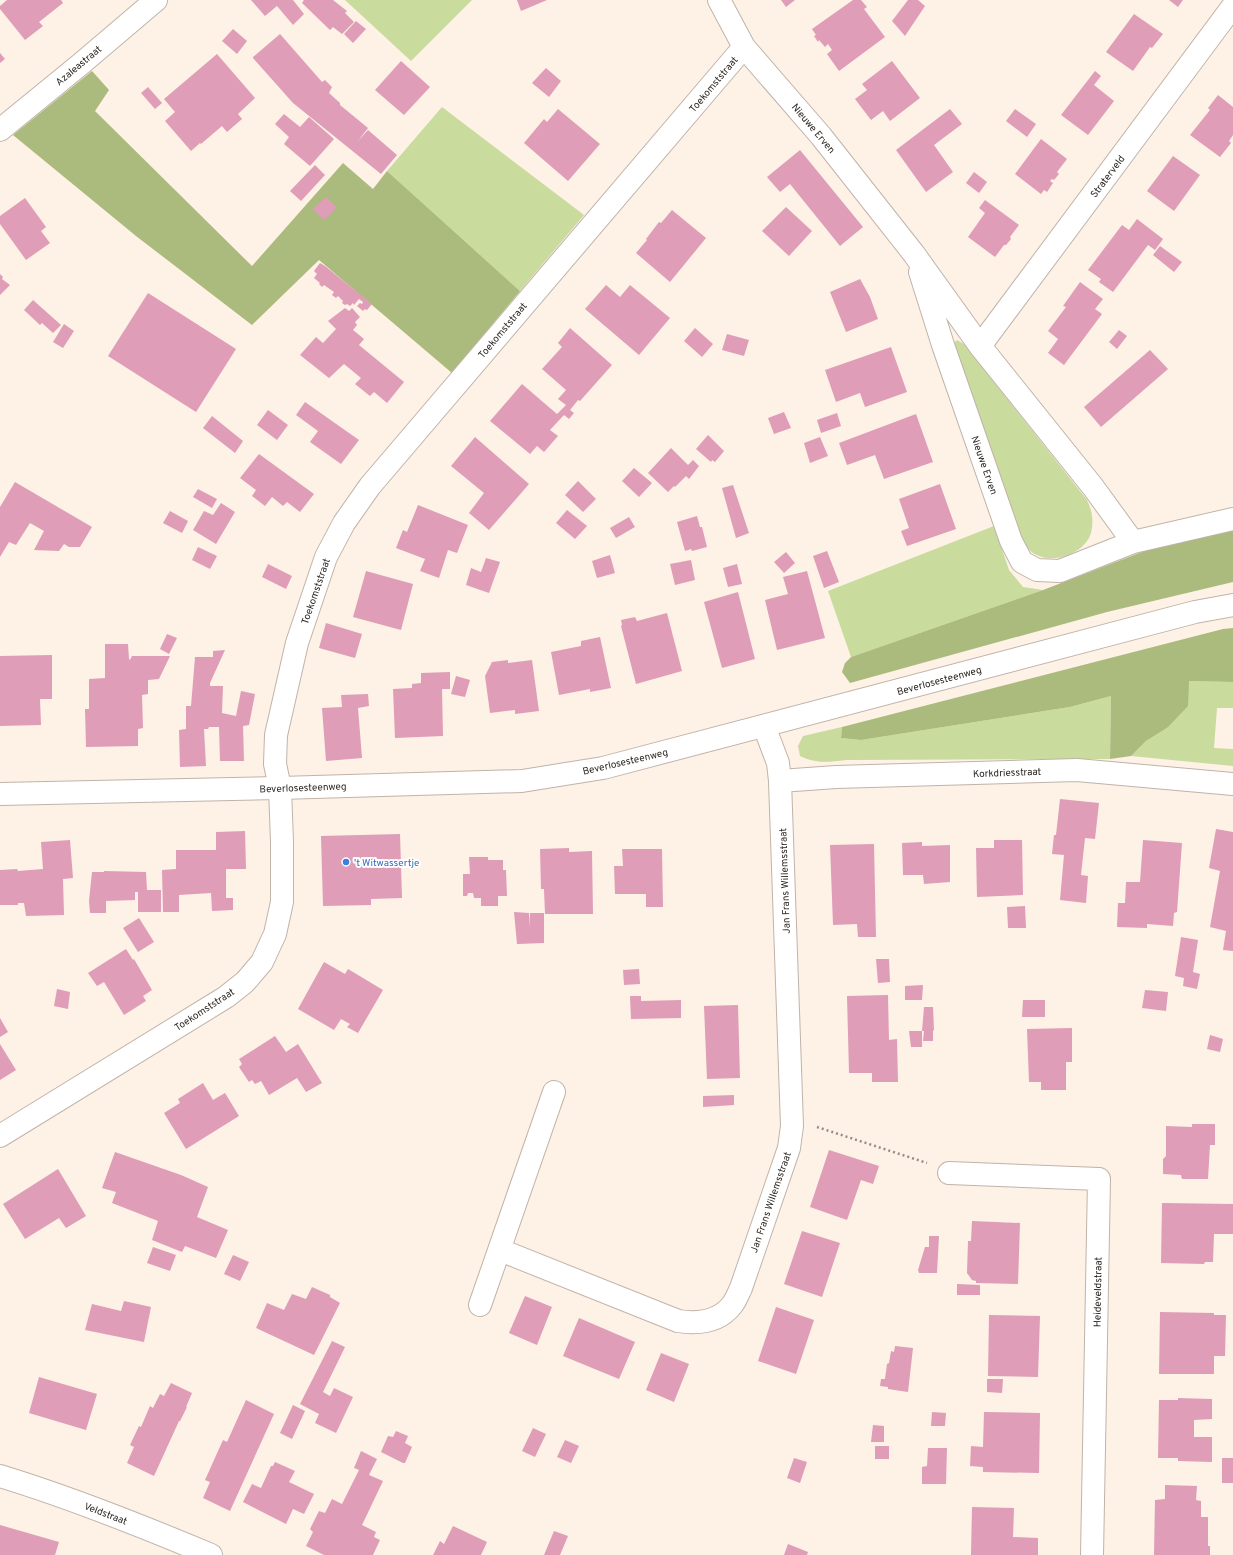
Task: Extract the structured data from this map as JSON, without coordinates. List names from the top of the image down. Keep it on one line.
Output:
{"streets":{"street":["Azaleastraat","Toekomststraat","Nieuwe Erven","Straterveld","Beverlosesteenweg","Korkdriesstraat","Jan Frans Willemsstraat","Heideveldstraat","Veldstraat"]},"crossings":[["Toekomststraat","Nieuwe Erven"],["Toekomststraat","Beverlosesteenweg"],["Nieuwe Erven","Straterveld"],["Beverlosesteenweg","Jan Frans Willemsstraat"],["Korkdriesstraat","Jan Frans Willemsstraat"]],"places":["'t Witwassertje"]}
